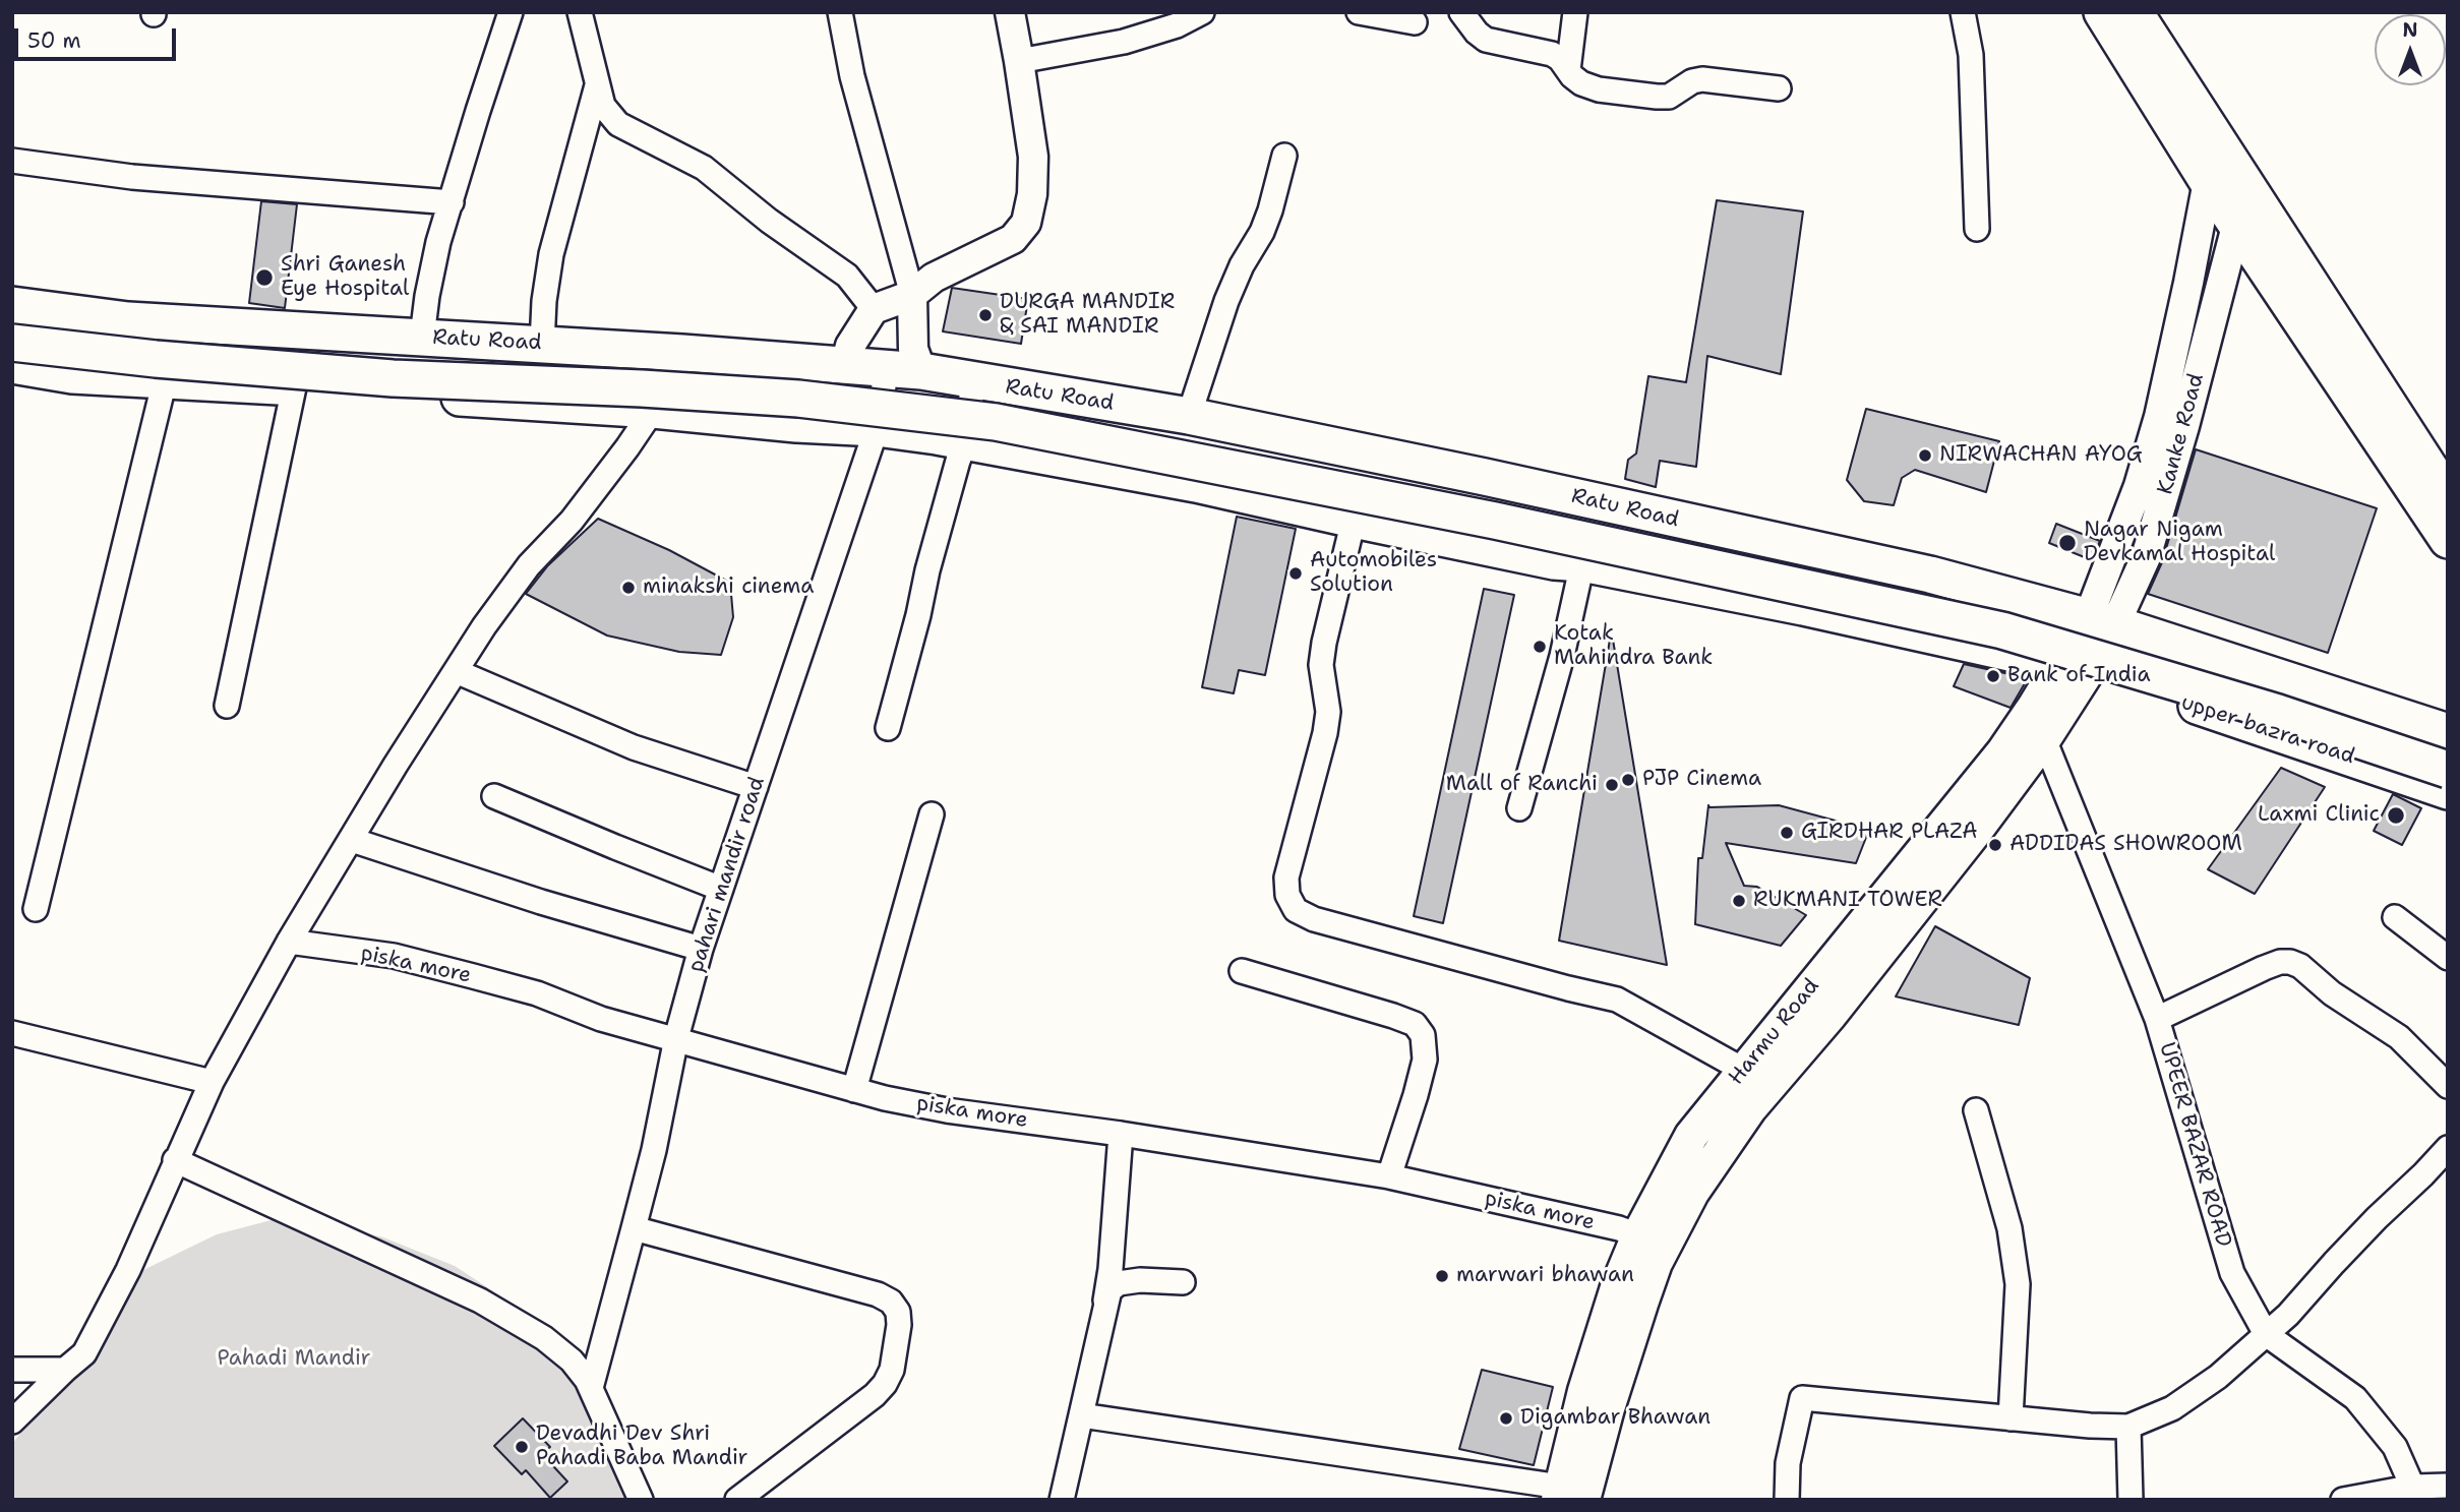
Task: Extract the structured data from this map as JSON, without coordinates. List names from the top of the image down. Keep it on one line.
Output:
{"streets":{"main road":["Ratu Road","upper bazra road","Harmu Road"],"street":["Kanke Road","pahari mandir road","piska more","UPEER BAZAR ROAD"]},"crossings":[["Ratu Road","Kanke Road"],["Ratu Road","pahari mandir road"],["Ratu Road","Harmu Road"],["Kanke Road","Harmu Road"],["upper bazra road","Harmu Road"],["pahari mandir road","piska more"],["piska more","Harmu Road"],["Harmu Road","UPEER BAZAR ROAD"]],"parks":["Pahadi Mandir"],"places":["Shri Ganesh Eye Hospital","DURGA MANDIR & SAI MANDIR","NIRWACHAN AYOG","Nagar Nigam Devkamal Hospital","Automobiles Solution","minakshi cinema","Kotak Mahindra Bank","Bank of India","PJP Cinema","Mall of Ranchi","Laxmi Clinic","GIRDHAR PLAZA","ADDIDAS SHOWROOM","RUKMANI TOWER","marwari bhawan","Digambar Bhawan","Devadhi Dev Shri Pahadi Baba Mandir"],"scale_bar":"50 m","north":"top"}
